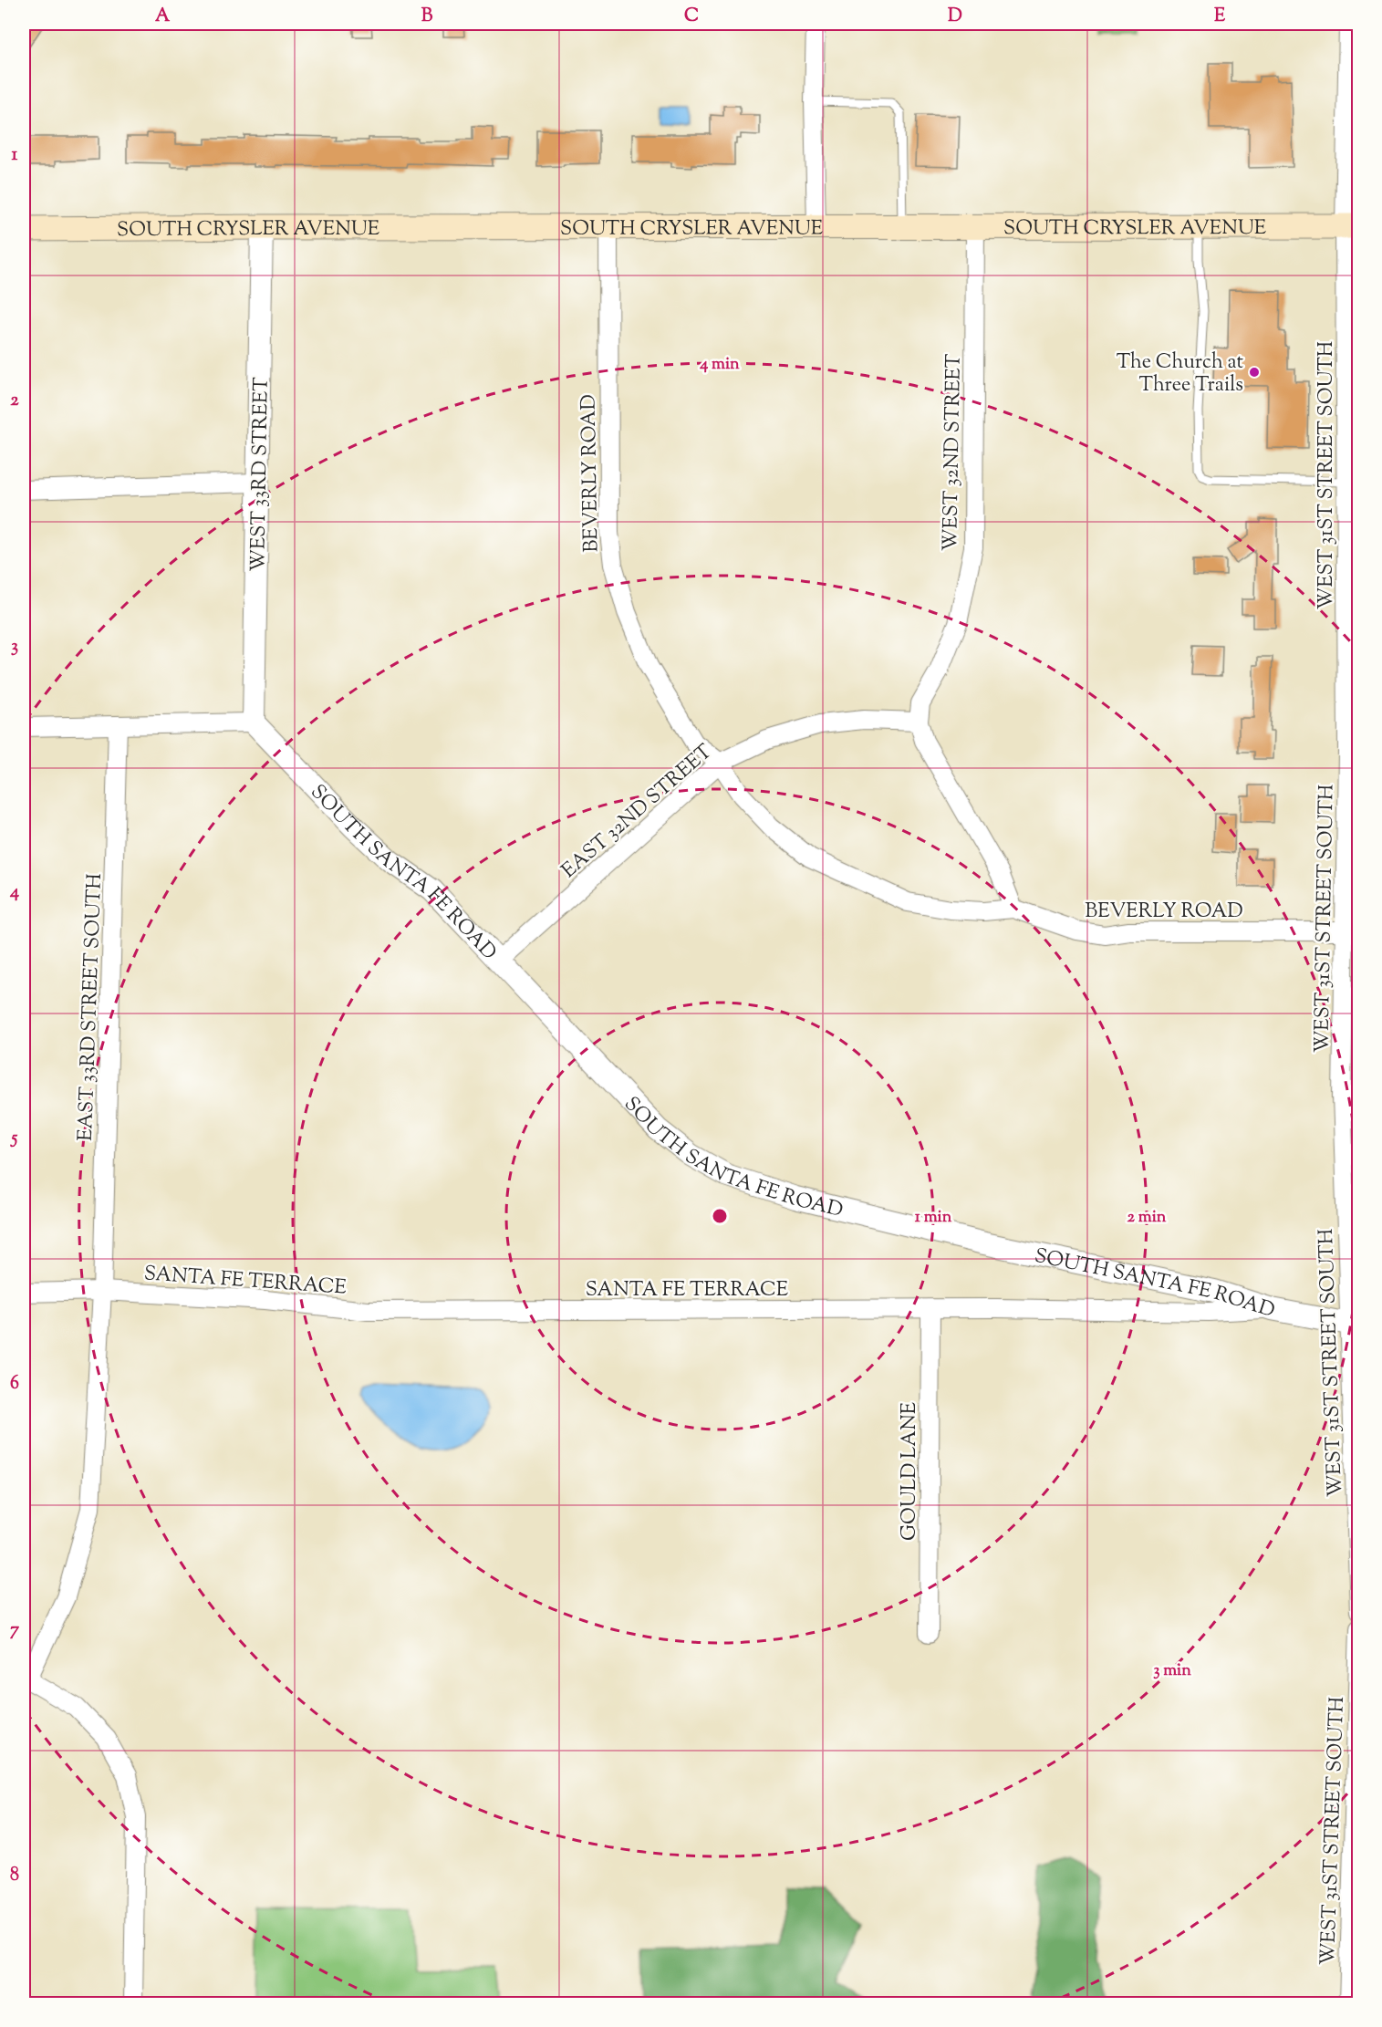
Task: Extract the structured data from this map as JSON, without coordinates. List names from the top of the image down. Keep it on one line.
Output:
{"streets":{"main road":["SOUTH CRYSLER AVENUE"],"street":["WEST 32ND STREET","BEVERLY ROAD","WEST 33RD STREET","WEST 31ST STREET SOUTH","EAST 32ND STREET","SOUTH SANTA FE ROAD","EAST 33RD STREET SOUTH","SANTA FE TERRACE","GOULD LANE"]},"crossings":[["SOUTH CRYSLER AVENUE","WEST 32ND STREET"],["SOUTH CRYSLER AVENUE","BEVERLY ROAD"],["SOUTH CRYSLER AVENUE","WEST 33RD STREET"],["SOUTH CRYSLER AVENUE","WEST 31ST STREET SOUTH"],["WEST 32ND STREET","EAST 32ND STREET"],["BEVERLY ROAD","WEST 31ST STREET SOUTH"],["BEVERLY ROAD","EAST 32ND STREET"],["WEST 33RD STREET","SOUTH SANTA FE ROAD"],["WEST 31ST STREET SOUTH","SOUTH SANTA FE ROAD"],["EAST 32ND STREET","SOUTH SANTA FE ROAD"],["SOUTH SANTA FE ROAD","SANTA FE TERRACE"],["EAST 33RD STREET SOUTH","SANTA FE TERRACE"],["SANTA FE TERRACE","GOULD LANE"]],"places":["The Church at Three Trails"],"grid":{"columns":["A","B","C","D","E"],"rows":["1","2","3","4","5","6","7","8"]},"rings":["4 min","1 min","2 min","3 min"]}
